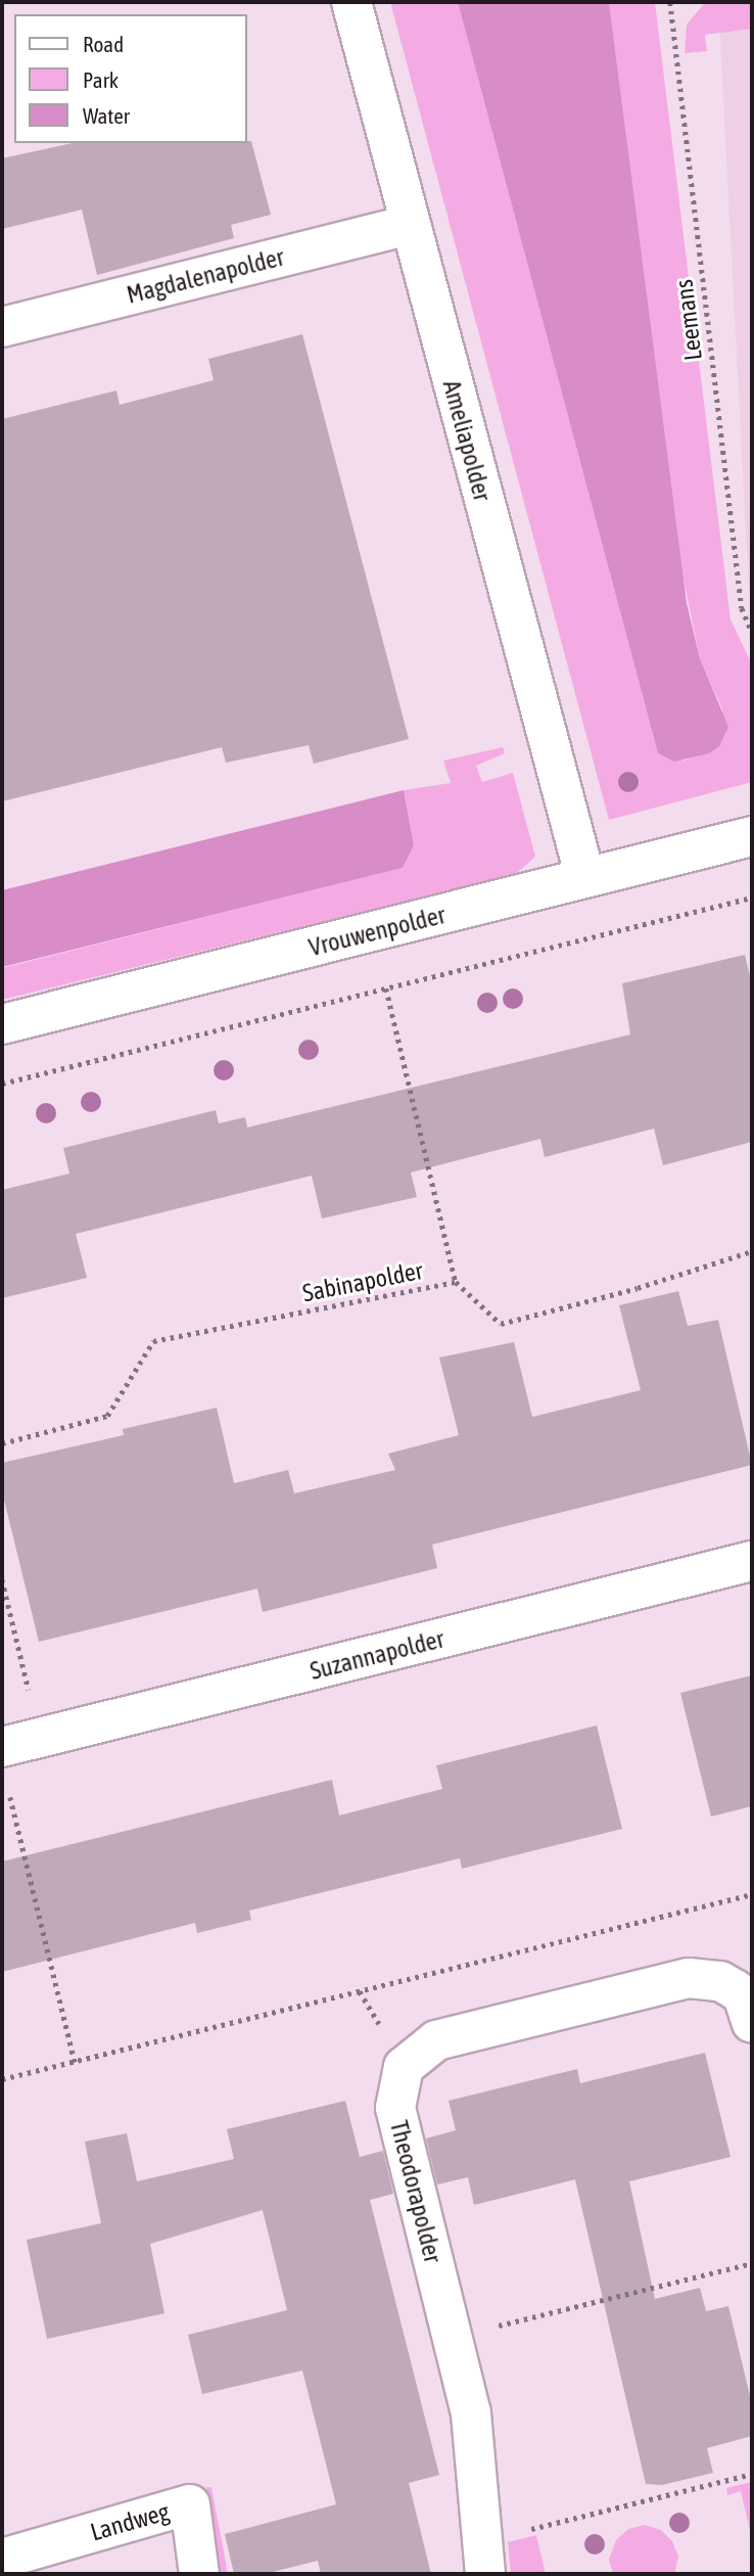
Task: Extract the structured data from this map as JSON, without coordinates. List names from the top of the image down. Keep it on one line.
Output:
{"streets":{"street":["Magdalenapolder","Ameliapolder","Vrouwenpolder","Suzannapolder","Theodorapolder","Landweg"],"path":["Leemans","Sabinapolder"]},"crossings":[["Magdalenapolder","Ameliapolder"],["Ameliapolder","Vrouwenpolder"]],"legend":["Road","Park","Water"]}
